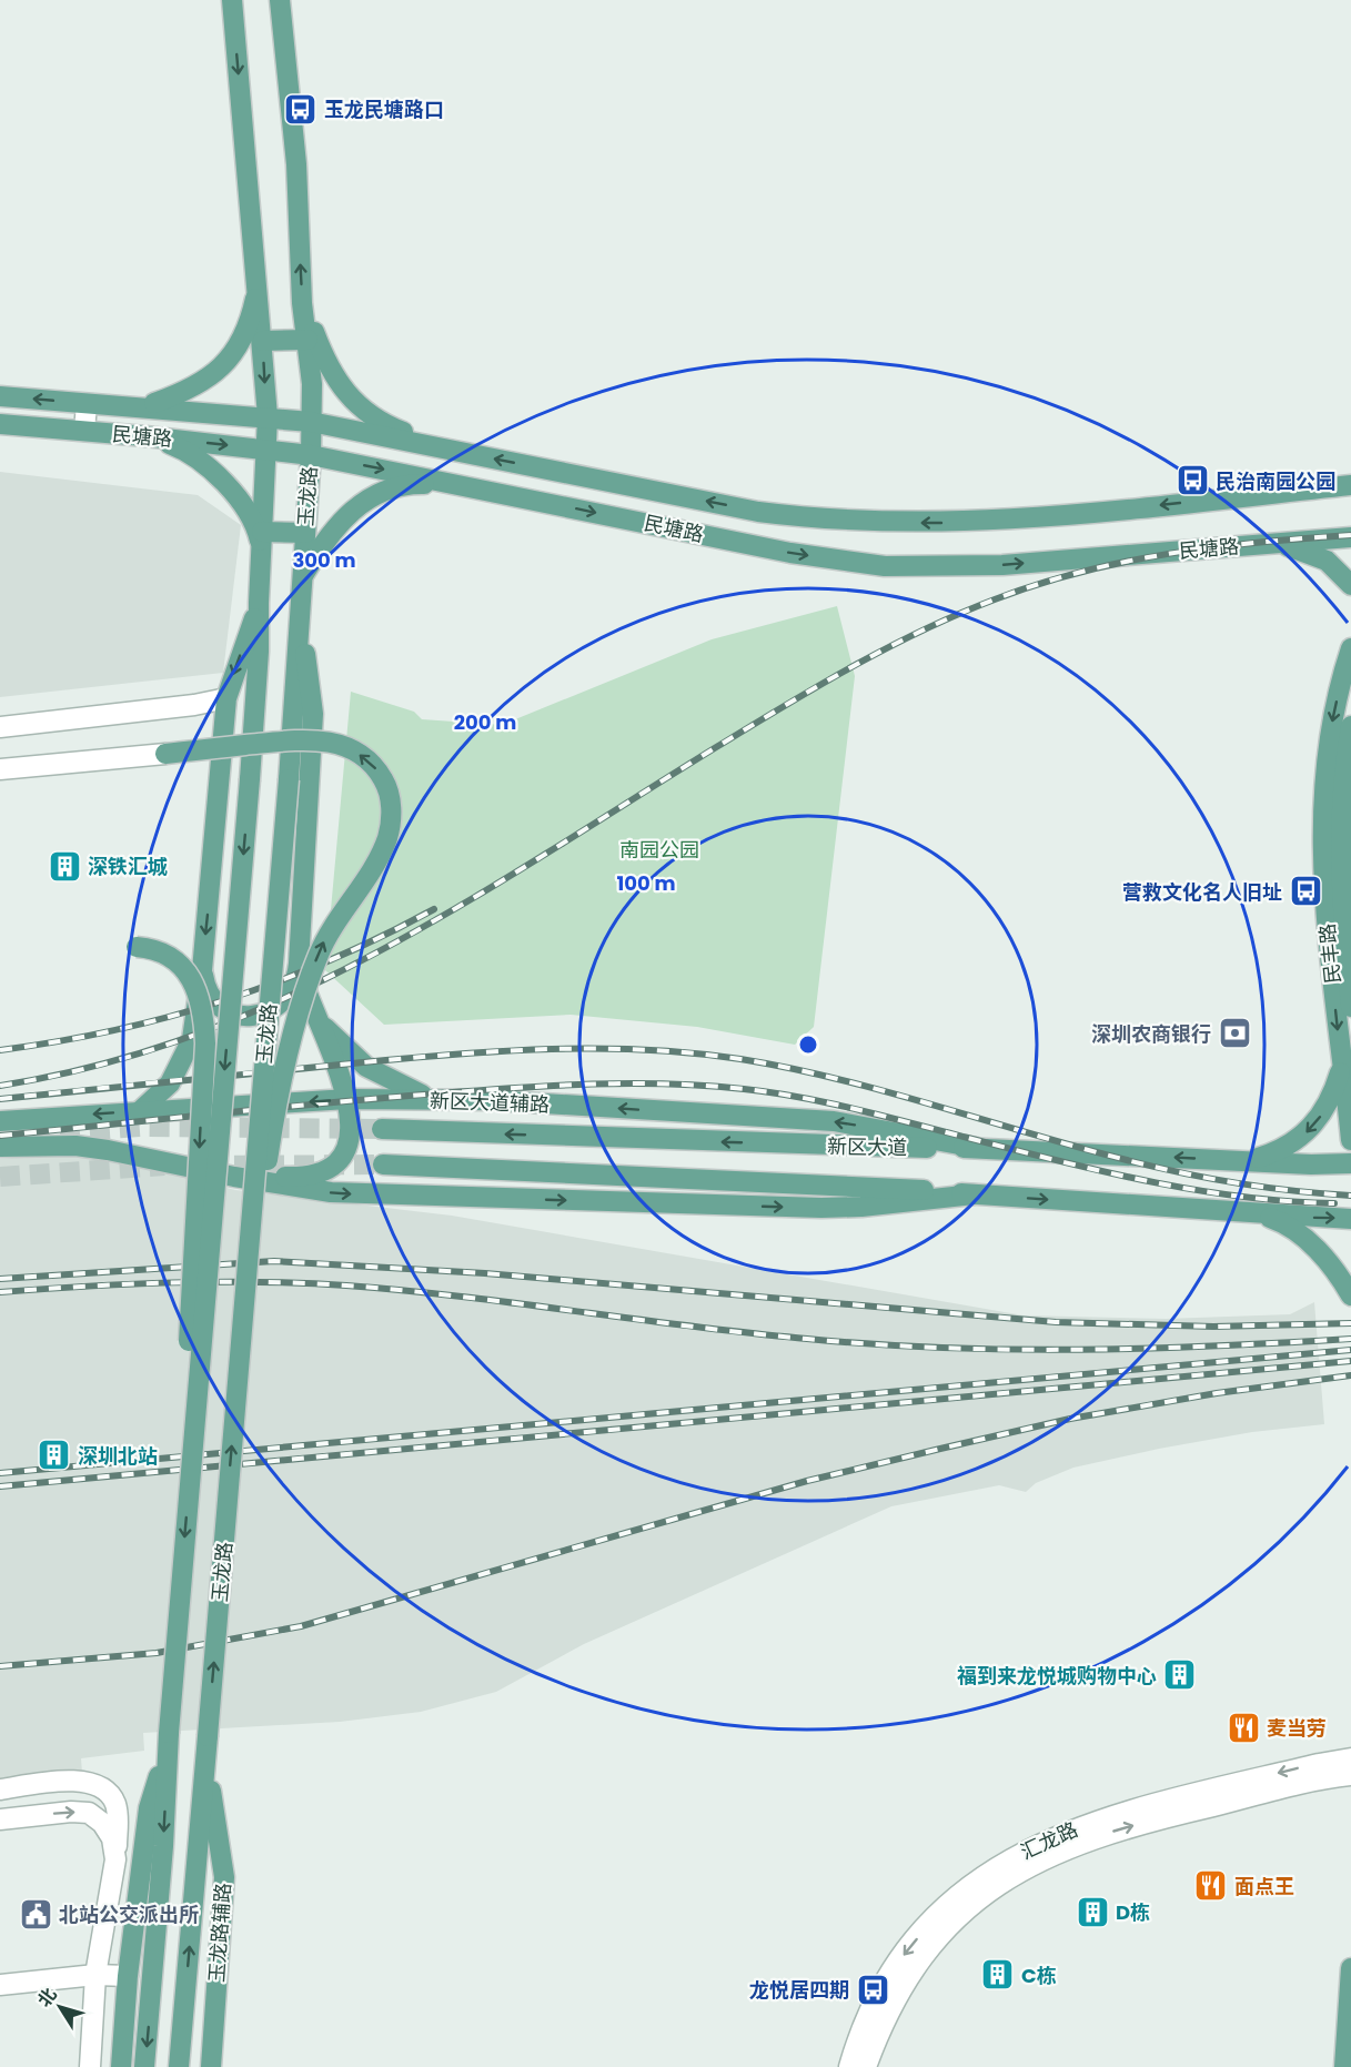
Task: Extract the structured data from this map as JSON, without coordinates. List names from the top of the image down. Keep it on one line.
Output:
{"streets":{"main road":["民塘路","玉龙路","民丰路","新区大道辅路","新区大道","玉龙路辅路"],"street":["汇龙路"]},"crossings":[["民塘路","玉龙路"],["玉龙路","玉龙路辅路"],["新区大道辅路","新区大道"]],"parks":["南园公园"],"places":{"bus stop":["玉龙民塘路口","民治南园公园","营救文化名人旧址","龙悦居四期"],"building":["深铁汇城","深圳北站","福到来龙悦城购物中心","D栋","C栋"],"bank":["深圳农商银行"],"restaurant":["麦当劳","面点王"],"public building":["北站公交派出所"]},"north":"top left","rings":["300 m","200 m","100 m"]}
